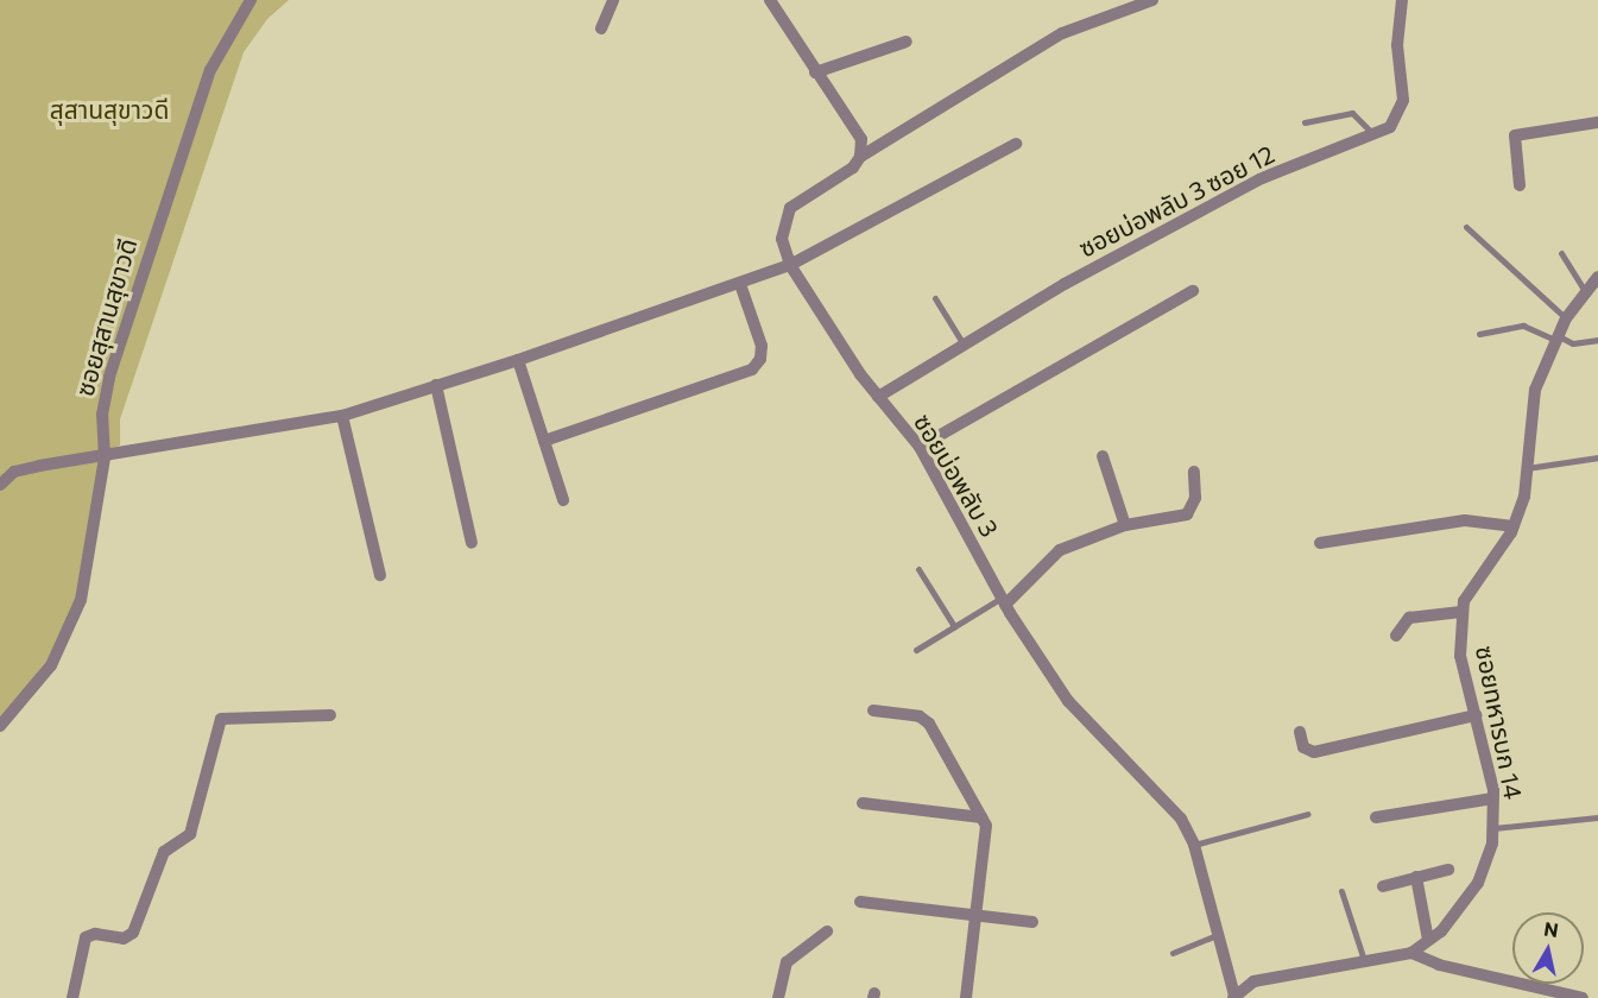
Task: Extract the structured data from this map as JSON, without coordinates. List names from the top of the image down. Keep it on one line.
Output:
{"streets":{"street":["ซอยบ่อพลับ 3 ซอย 12","ซอยสุสานสุขาวดี","ซอยบ่อพลับ 3","ซอยทหารบก 14"]},"crossings":[["ซอยบ่อพลับ 3 ซอย 12","ซอยบ่อพลับ 3"],["ซอยบ่อพลับ 3","ซอยทหารบก 14"]],"parks":["สุสานสุขาวดี"],"north":"top"}
